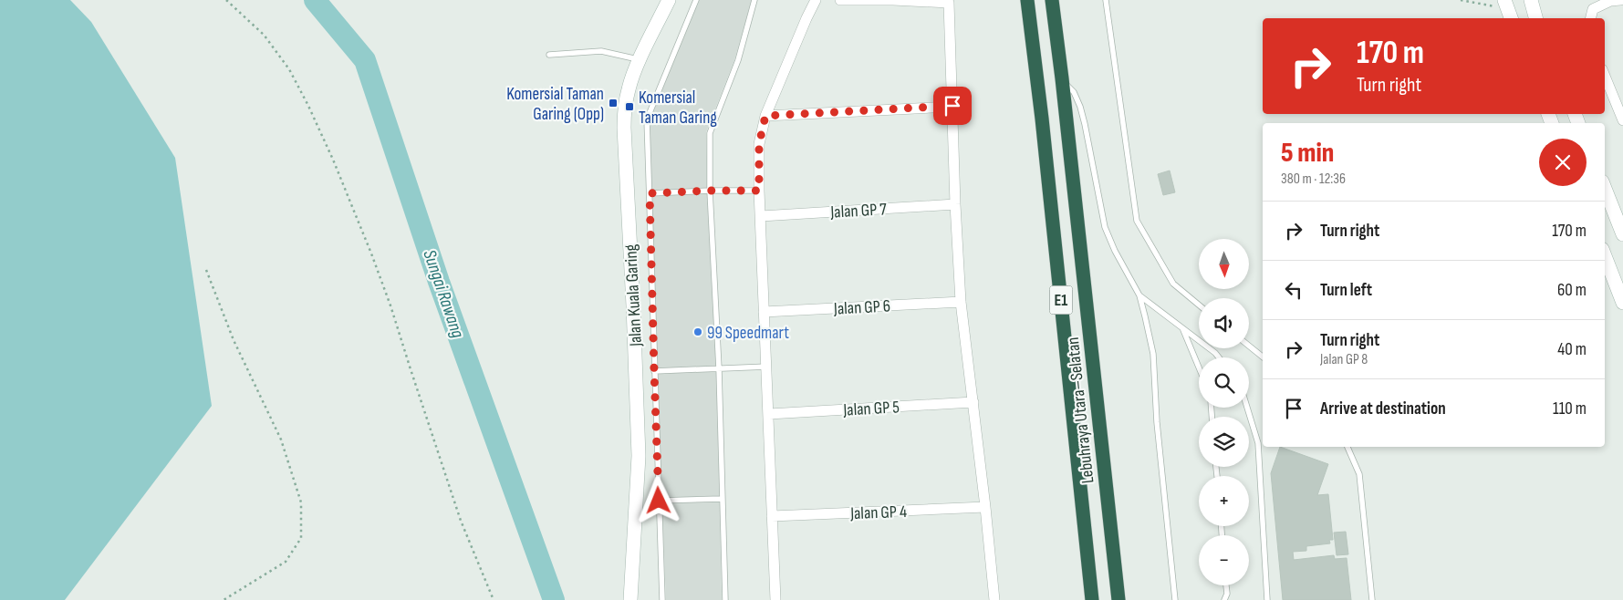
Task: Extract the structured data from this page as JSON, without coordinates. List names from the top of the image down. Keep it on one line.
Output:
{"streets":{"highway":["E1","Lebuhraya Utara–Selatan"],"street":["Jalan GP 7","Jalan Kuala Garing","Jalan GP 6","Jalan GP 5","Jalan GP 4"]},"water":["Sungai Rawang"],"places":{"transit":["Komersial Taman Garing (Opp)","Komersial Taman Garing"],"other":["99 Speedmart"]},"north":"bottom","page":{"turn":["170 m","Turn right"],"heading":["5 min","380 m · 12:36"],"list":[{"name":"Turn right","value":"170 m"},{"name":"Turn left","value":"60 m"},{"name":"Turn right","note":"Jalan GP 8","value":"40 m"},{"name":"Arrive at destination","value":"110 m"}],"map_buttons":["+","−"]}}
